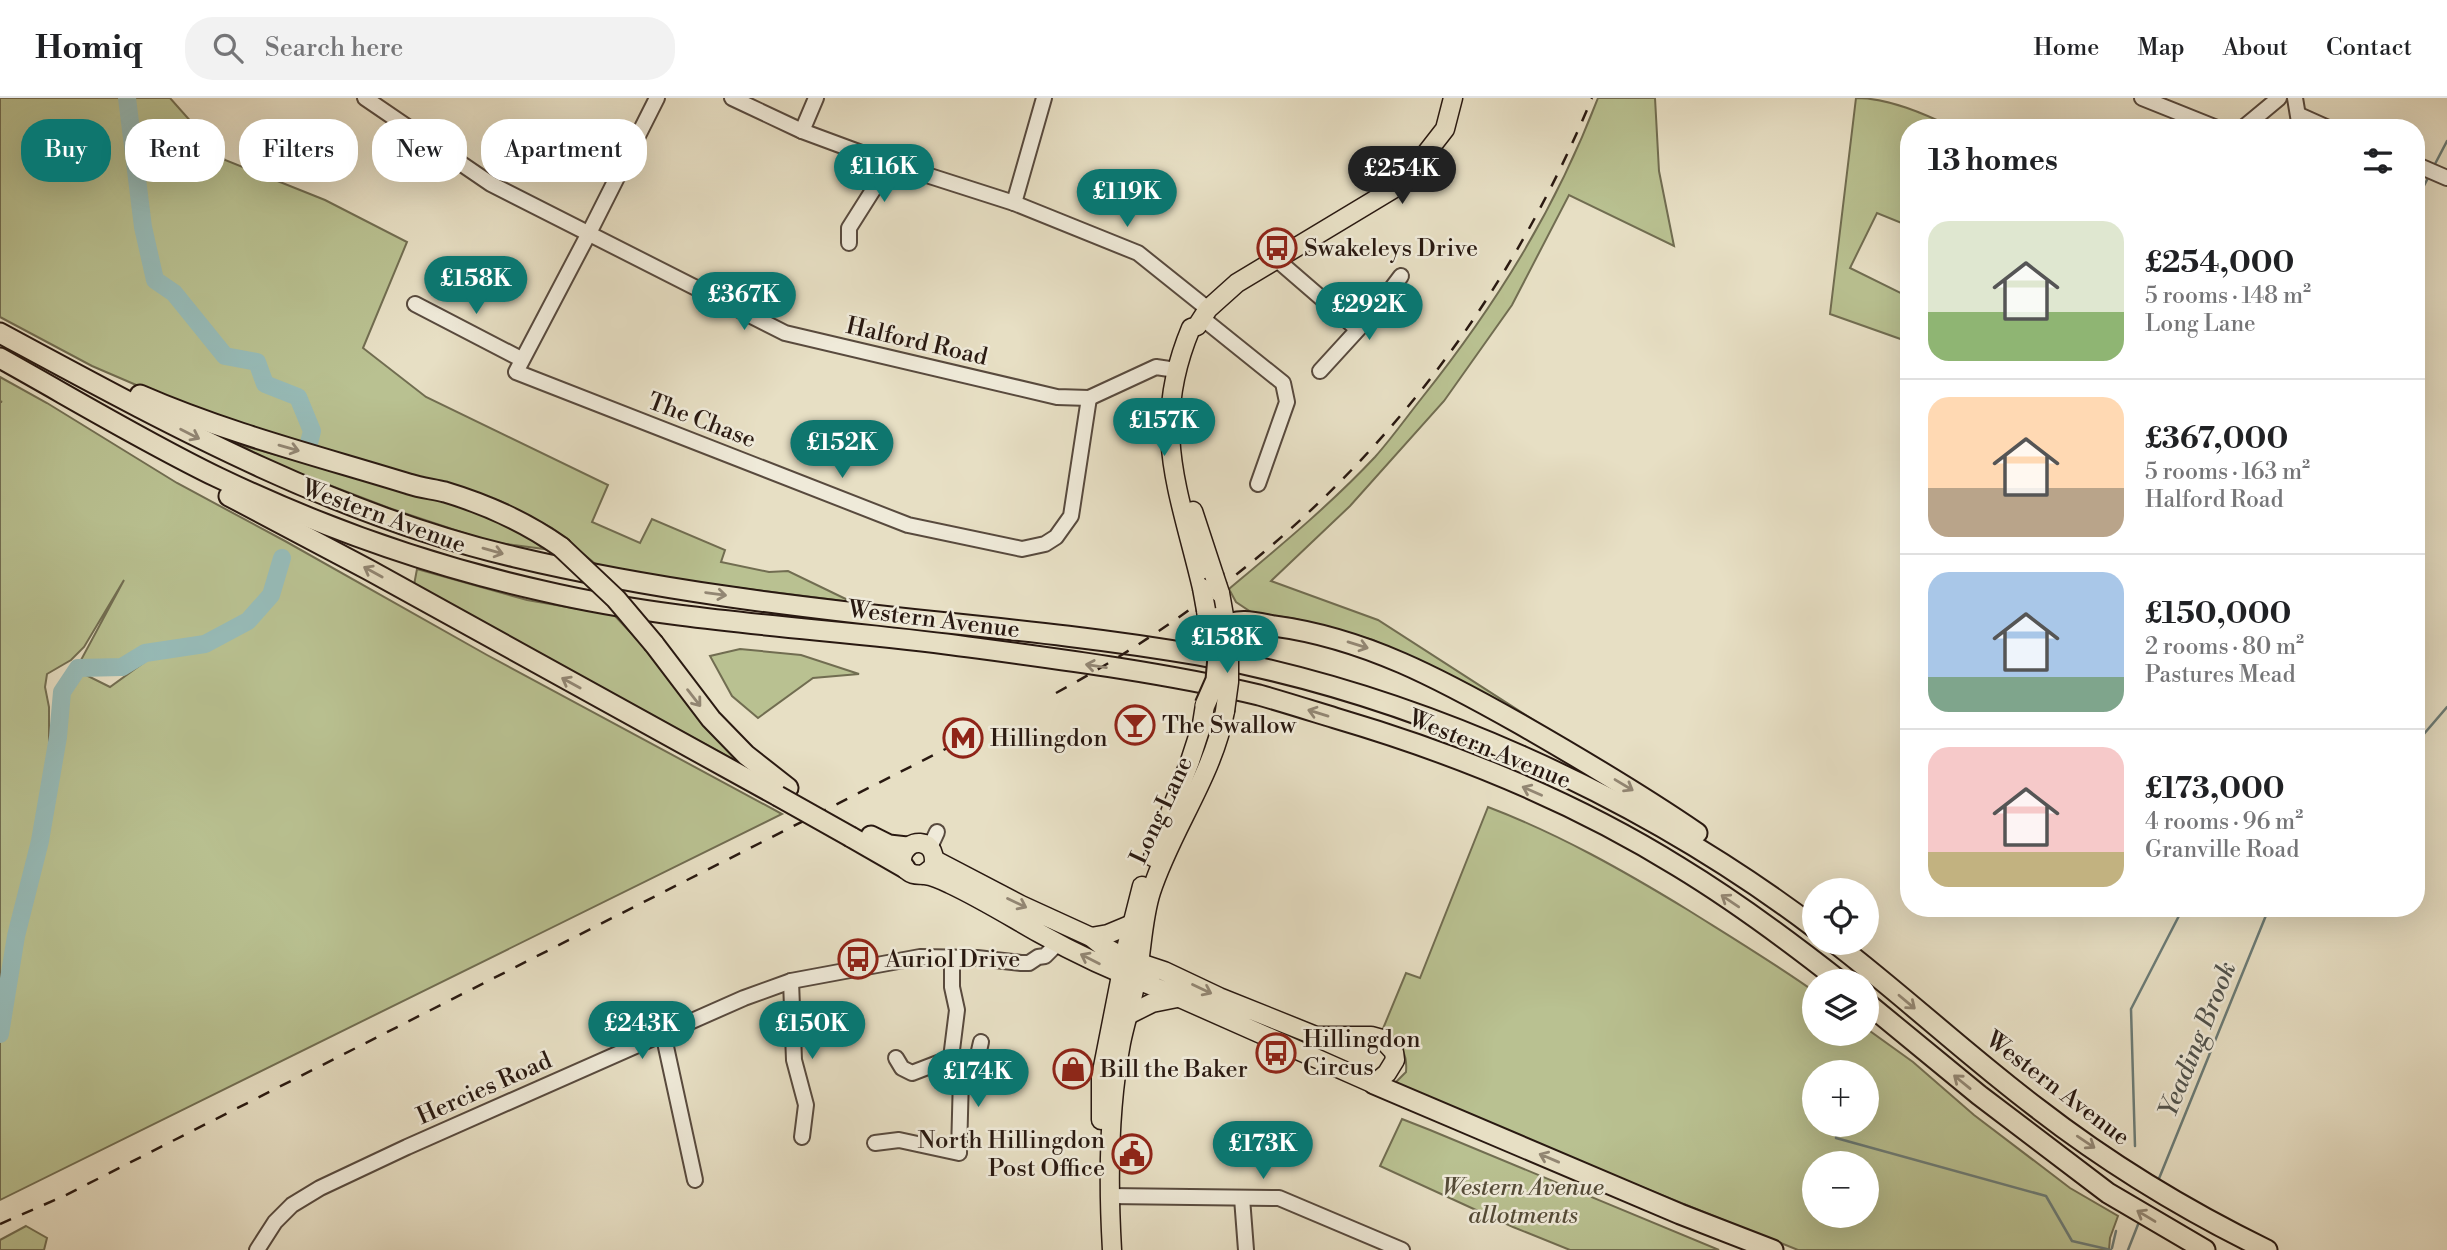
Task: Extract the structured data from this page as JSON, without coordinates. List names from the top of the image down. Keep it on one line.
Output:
{"streets":{"highway":["Western Avenue"],"main road":["Long Lane"],"street":["Halford Road","The Chase","Hercies Road"]},"crossings":[["Halford Road","The Chase"],["Halford Road","Long Lane"]],"water":["Yeading Brook"],"parks":["Western Avenue allotments"],"places":{"bus stop":["Swakeleys Drive","Auriol Drive","Hillingdon Circus"],"bar":["The Swallow"],"metro station":["Hillingdon"],"shop":["Bill the Baker"],"public building":["North Hillingdon Post Office"]},"page":{"header":"Homiq","search":"Search here","nav":["Home","Map","About","Contact"],"chip":["Buy","Rent","Filters","New","Apartment"],"heading":"13 homes","price":["£116K","£254K","£119K","£158K","£367K","£292K","£157K","£152K","£158K","£243K","£150K","£174K","£173K"],"list":[{"name":"£254,000","note":"5 rooms · 148 m² · Long Lane"},{"name":"£367,000","note":"5 rooms · 163 m² · Halford Road"},{"name":"£150,000","note":"2 rooms · 80 m² · Pastures Mead"},{"name":"£173,000","note":"4 rooms · 96 m² · Granville Road"}],"map_buttons":["+","−"]}}
